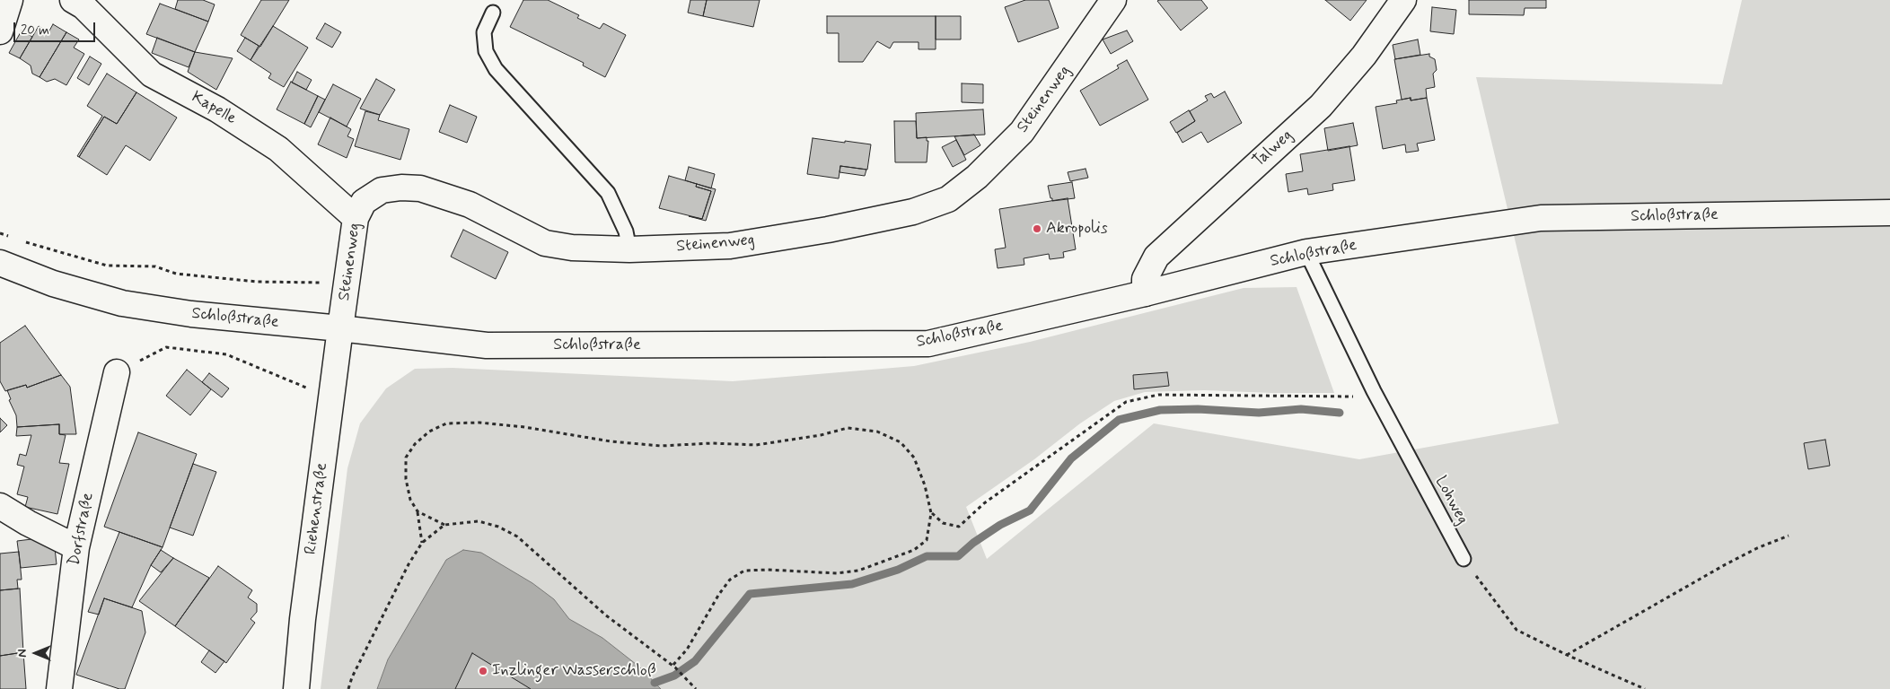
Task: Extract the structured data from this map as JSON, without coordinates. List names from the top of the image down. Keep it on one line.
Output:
{"streets":{"street":["Steinenweg","Kapelle","Talweg","Schloßstraße","Riehenstraße","Dorfstraße"],"lane":["Lohweg"]},"crossings":[["Steinenweg","Kapelle"],["Steinenweg","Schloßstraße"],["Steinenweg","Riehenstraße"],["Talweg","Schloßstraße"],["Schloßstraße","Lohweg"],["Schloßstraße","Riehenstraße"]],"places":["Akropolis","Inzlinger Wasserschloß"],"scale_bar":"20 m","north":"left"}
